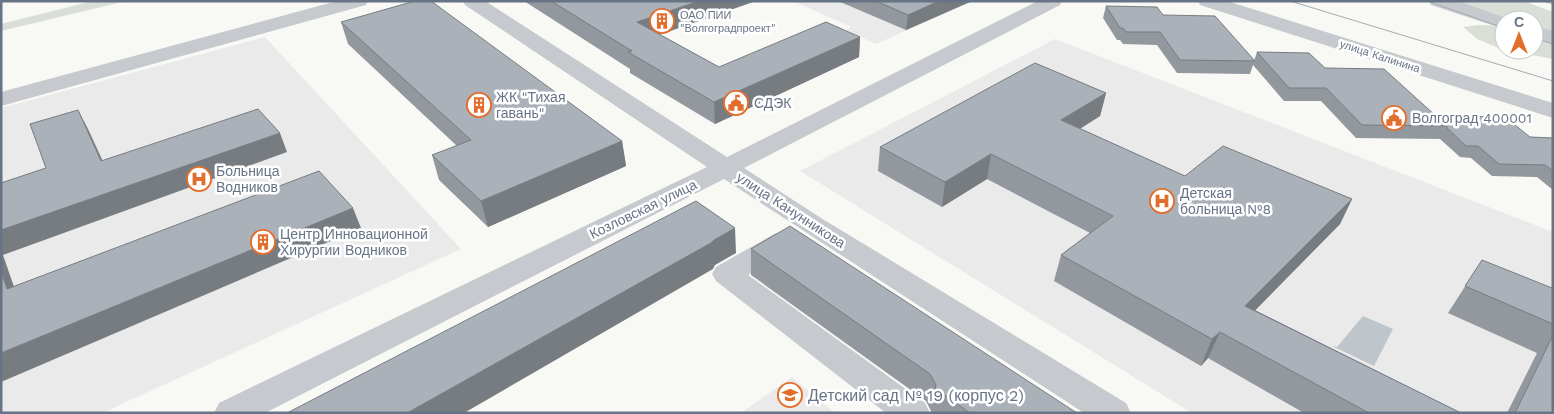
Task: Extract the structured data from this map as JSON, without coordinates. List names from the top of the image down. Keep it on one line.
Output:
{"streets":{"street":["улица Калинина","Козловская улица","улица Канунникова"]},"crossings":[["Козловская улица","улица Канунникова"]],"places":{"building":["ОАО ПИИ \"Волгоградпроект\"","ЖК \"Тихая гавань\"","Центр Инновационной Хирургии Водников"],"public building":["СДЭК","Волгоград 400001"],"hospital":["Больница Водников","Детская больница №8"],"school or university":["Детский сад № 19 (корпус 2)"]},"north":"top"}
